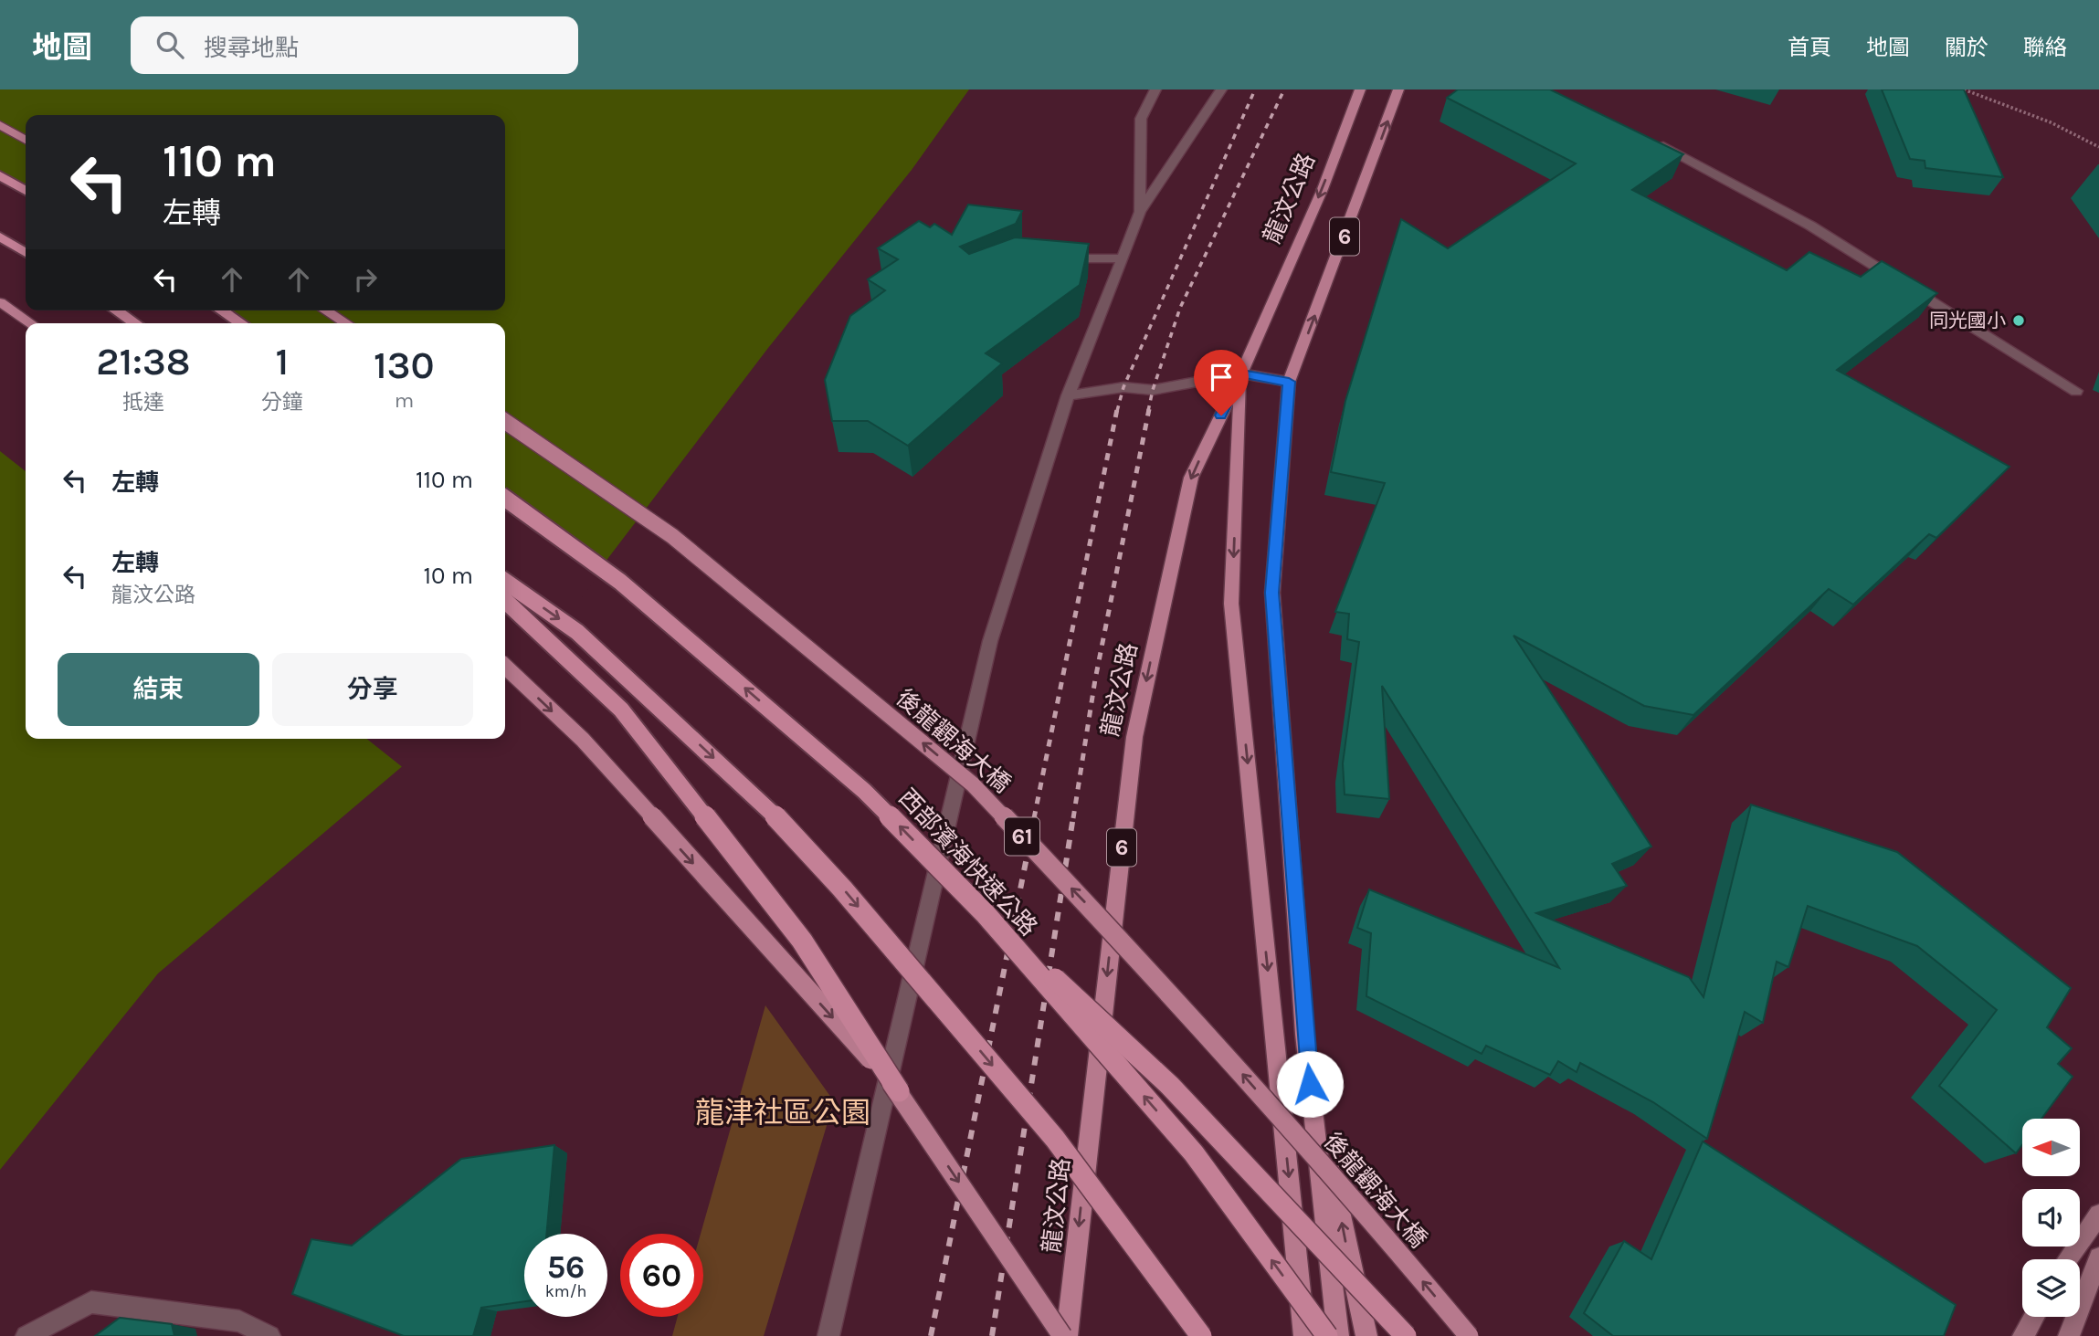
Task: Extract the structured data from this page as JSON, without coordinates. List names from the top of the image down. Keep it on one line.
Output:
{"streets":{"highway":["西部濱海快速公路"],"main road":["龍汶公路","6","後龍觀海大橋","61"]},"one_way":["後龍觀海大橋"],"parks":["龍津社區公園"],"places":["同光國小"],"north":"left","page":{"header":"地圖","search":"搜尋地點","nav":["首頁","地圖","關於","聯絡"],"turn":["110 m","左轉"],"eta":["21:38","抵達","1","分鐘","130","m"],"list":[{"name":"左轉","value":"110 m"},{"name":"左轉","note":"龍汶公路","value":"10 m"}],"buttons":["結束","分享"],"speed":"56 km/h","limit":"60"}}
